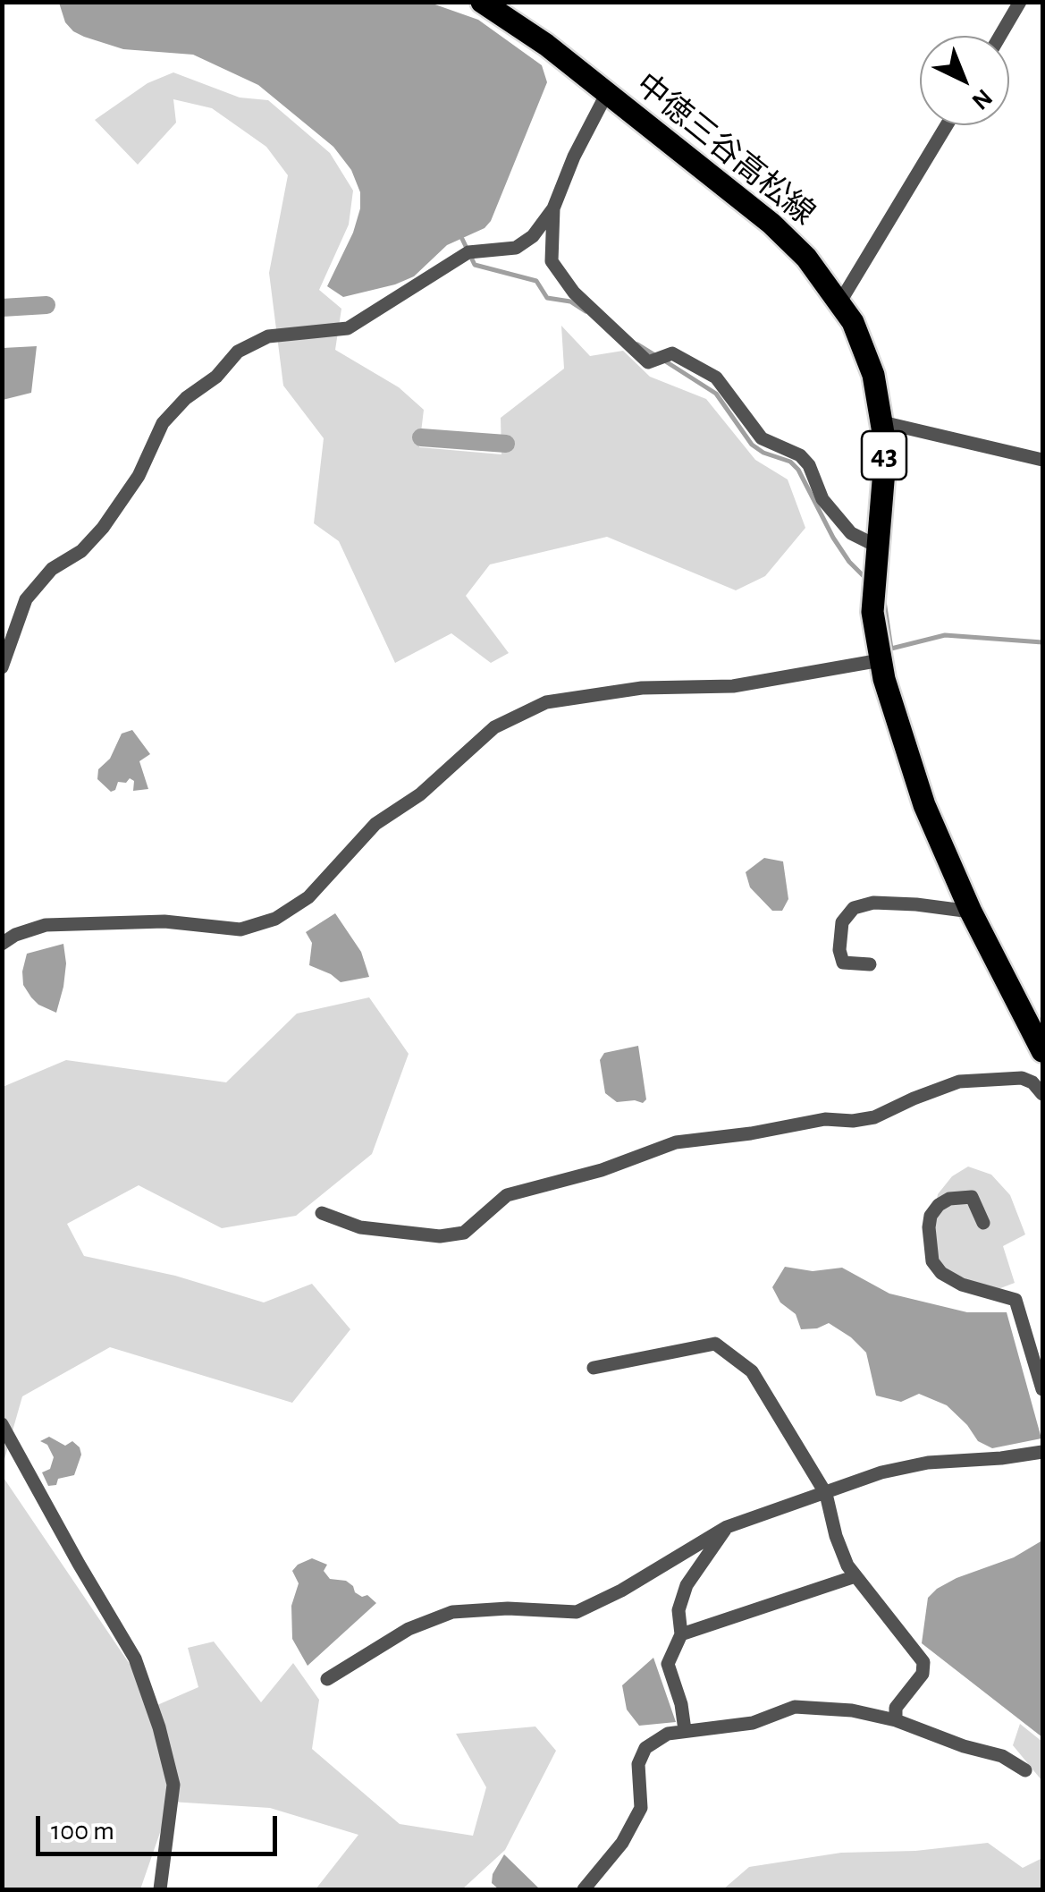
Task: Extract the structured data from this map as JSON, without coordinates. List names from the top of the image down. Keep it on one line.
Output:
{"streets":{"main road":["中徳三谷高松線","43"]},"scale_bar":"100 m","north":"bottom right"}
